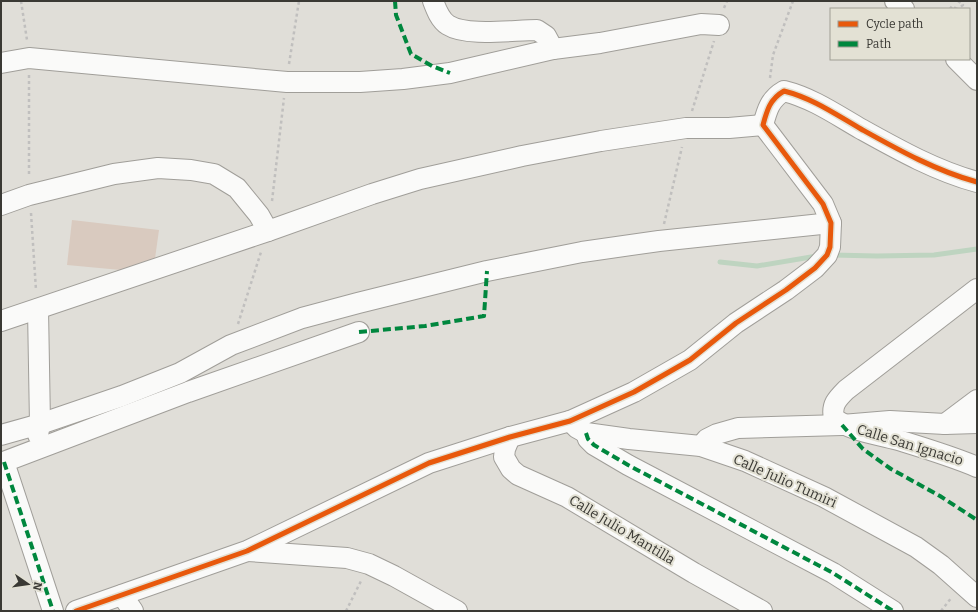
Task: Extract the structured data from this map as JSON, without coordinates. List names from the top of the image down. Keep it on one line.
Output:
{"streets":{"street":["Calle San Ignacio","Calle Julio Tumiri","Calle Julio Mantilla"]},"legend":["Cycle path","Path"],"north":"right"}
